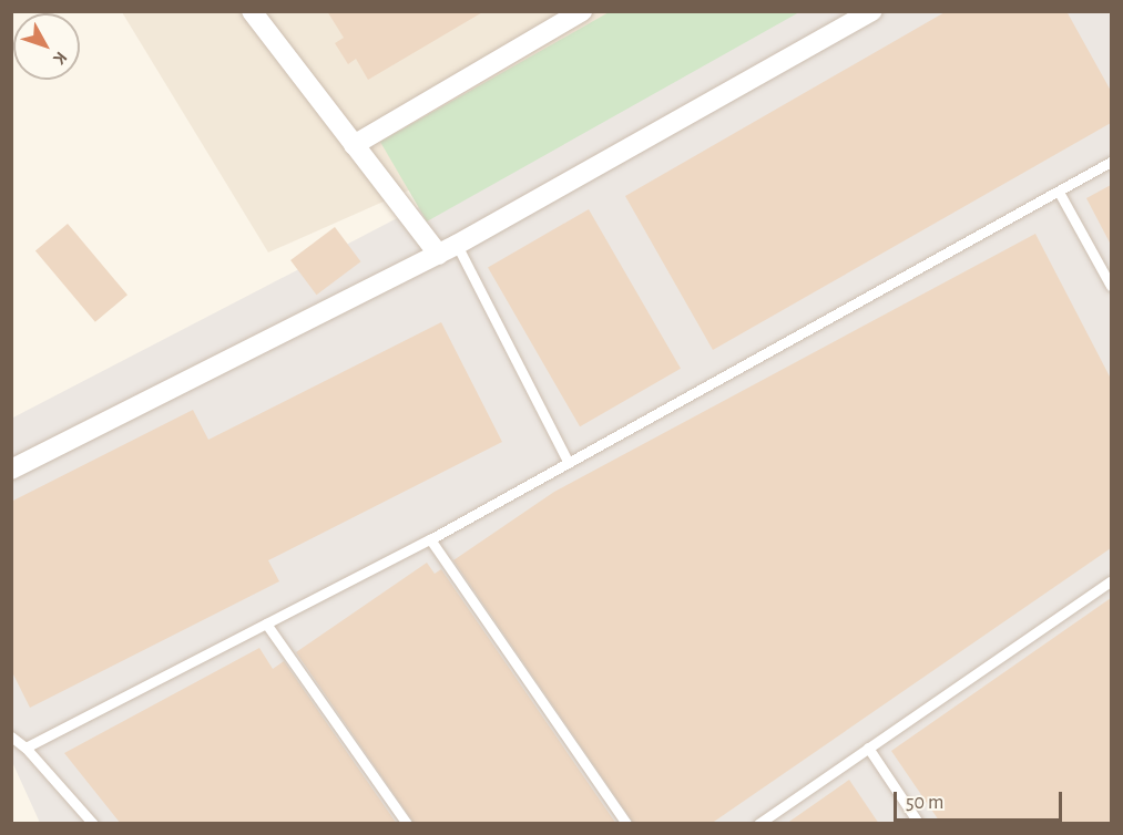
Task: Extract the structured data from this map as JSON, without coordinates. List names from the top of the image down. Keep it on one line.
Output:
{"scale_bar":"50 m","north":"bottom right"}
